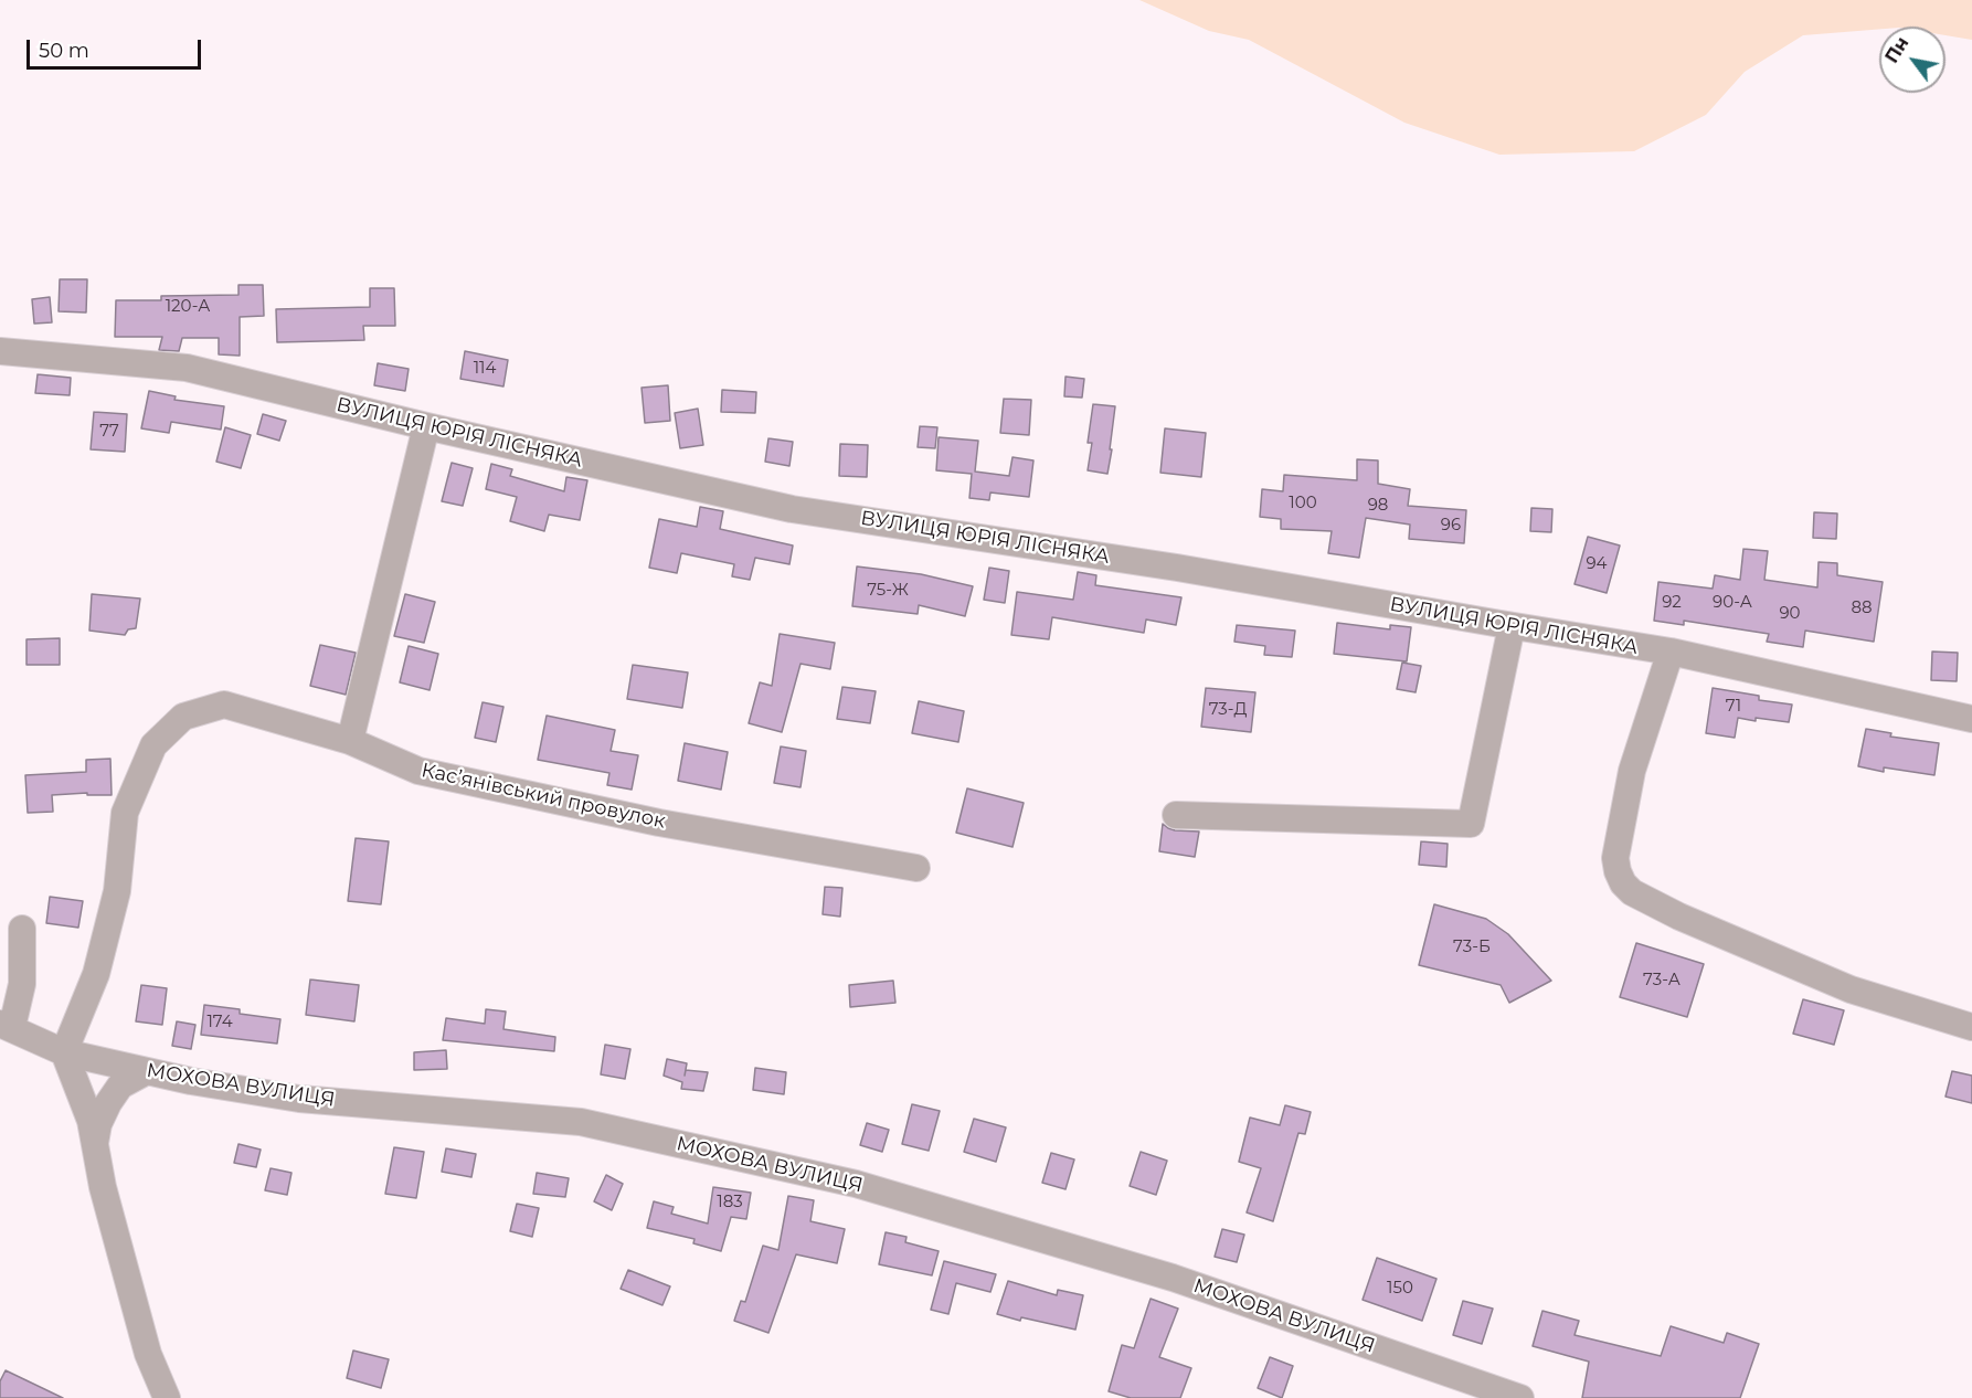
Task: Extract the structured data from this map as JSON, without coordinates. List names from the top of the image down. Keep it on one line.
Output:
{"streets":{"street":["ВУЛИЦЯ ЮРІЯ ЛІСНЯКА","Касʼянівський провулок","МОХОВА ВУЛИЦЯ"]},"crossings":[["Касʼянівський провулок","МОХОВА ВУЛИЦЯ"]],"house_numbers":["120-А","114","77","100","98","96","94","75-Ж","92","90-А","88","90","71","73-Д","73-Б","73-А","174","183","150"],"scale_bar":"50 m","north":"top left"}
